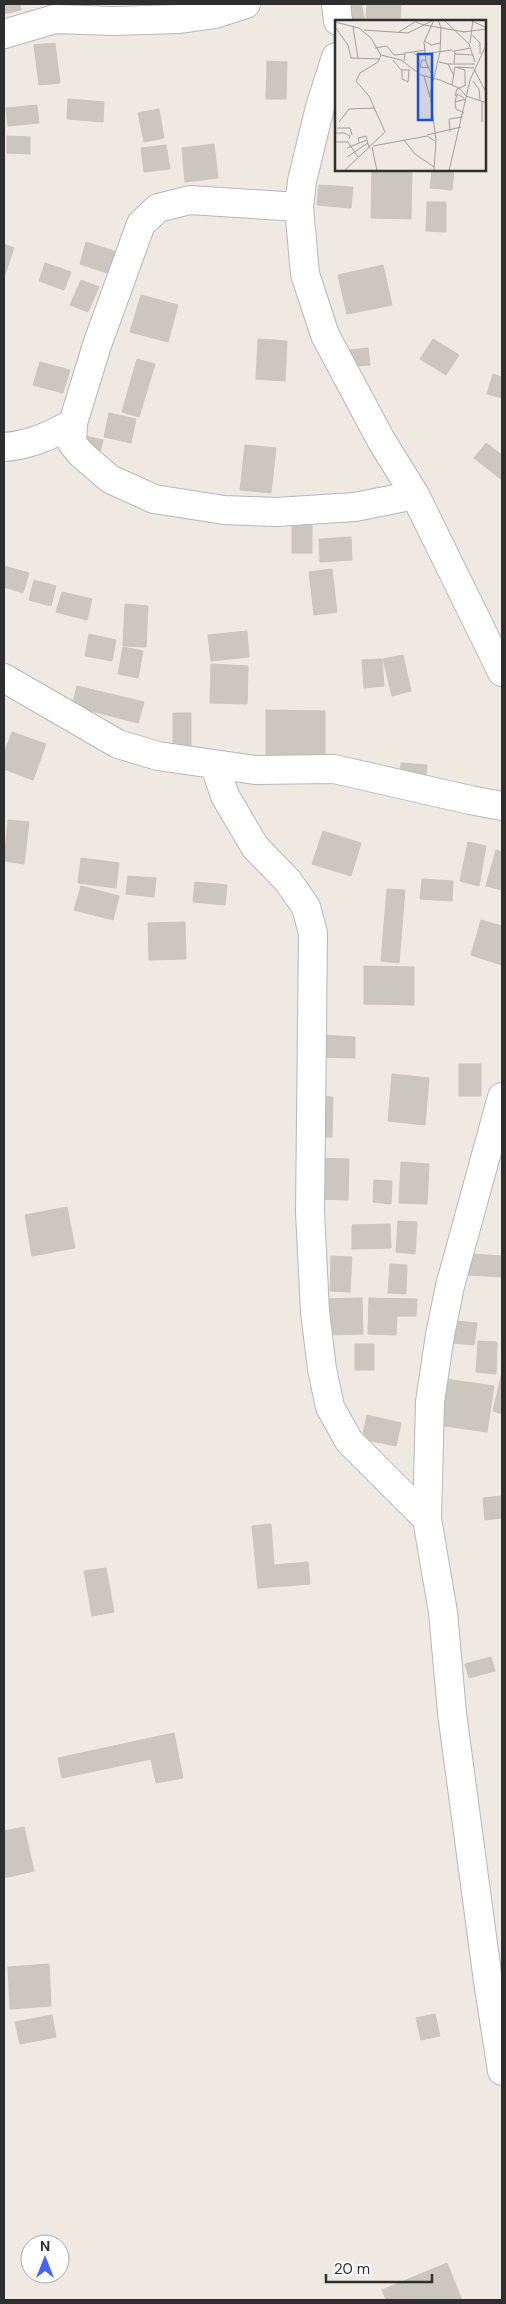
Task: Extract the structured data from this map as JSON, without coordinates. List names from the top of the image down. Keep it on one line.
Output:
{"scale_bar":"20 m","north":"top"}
